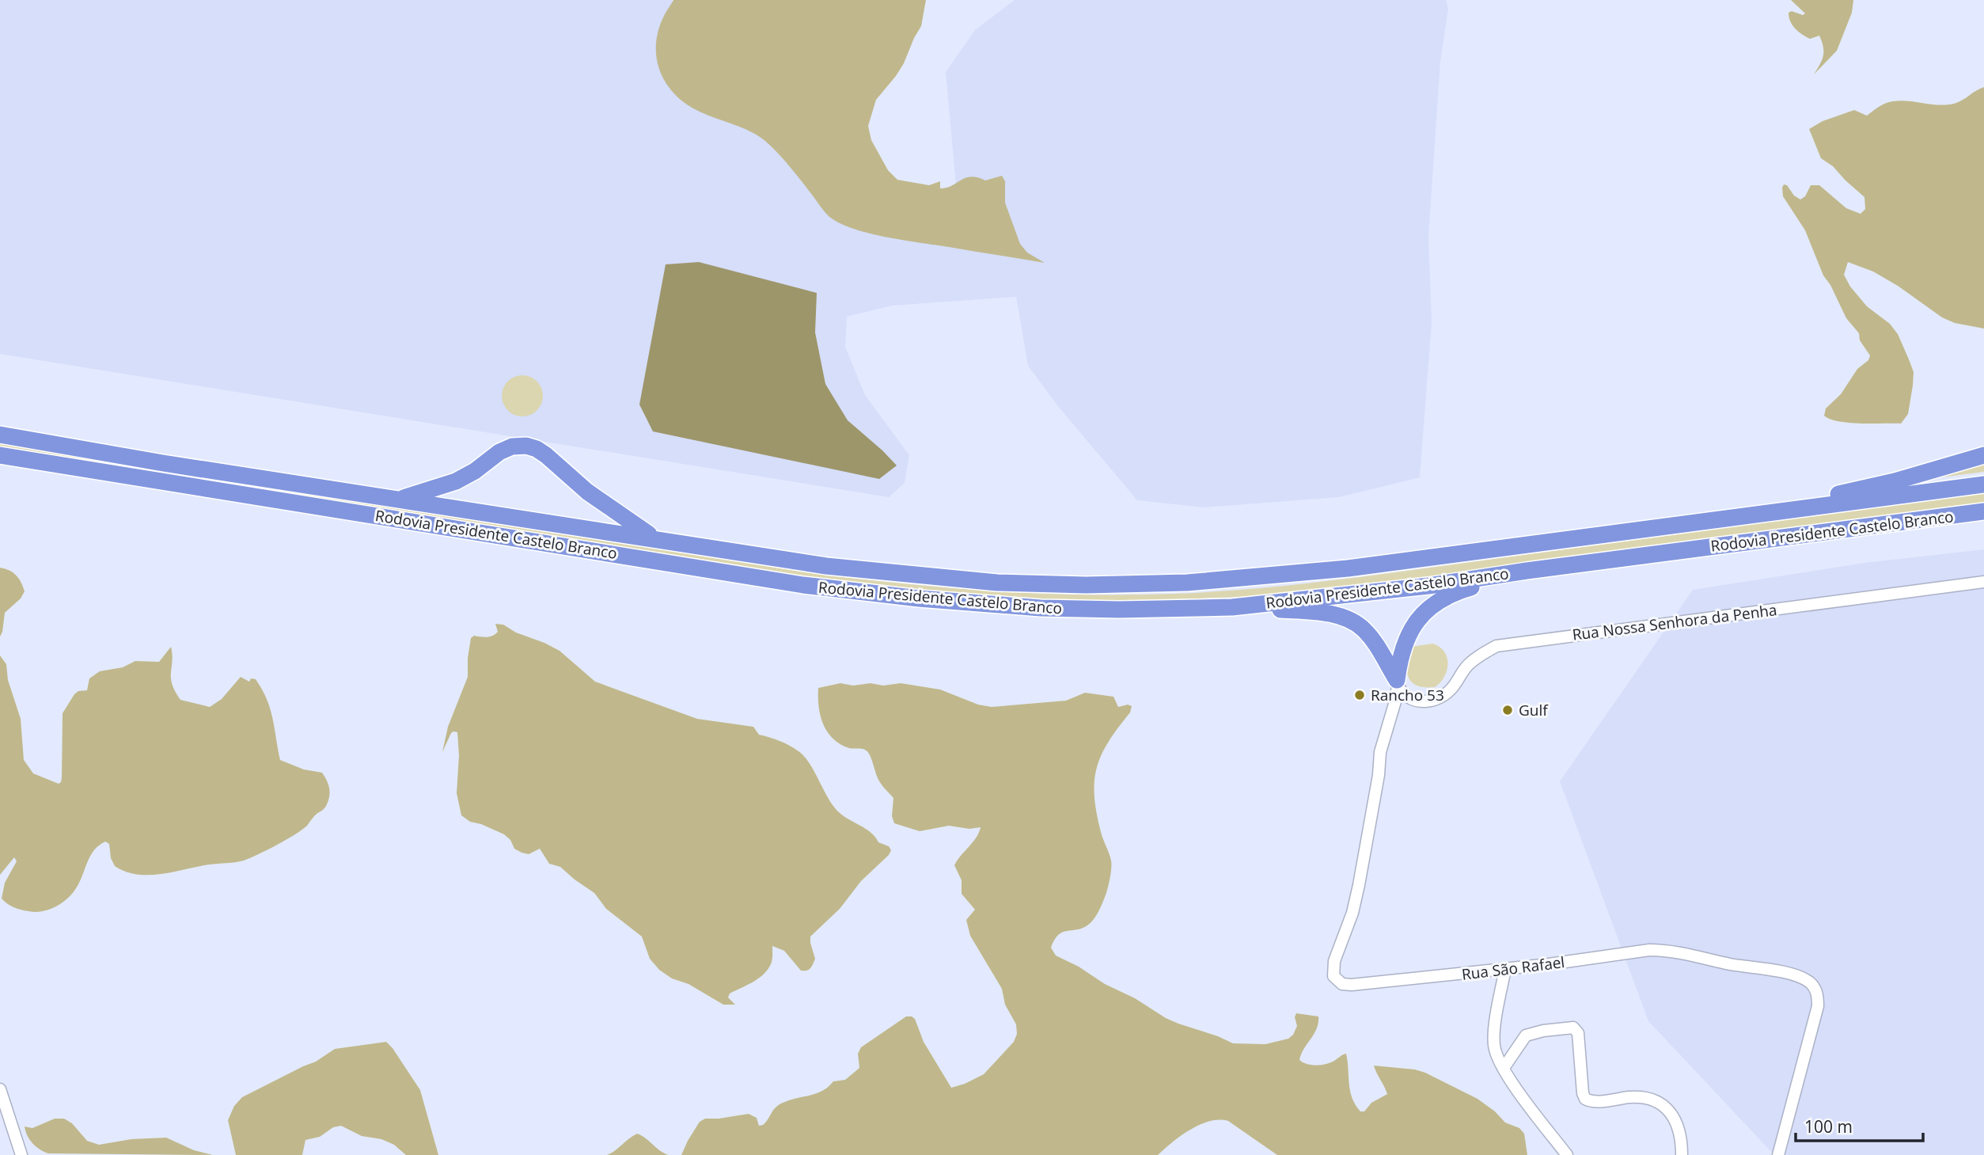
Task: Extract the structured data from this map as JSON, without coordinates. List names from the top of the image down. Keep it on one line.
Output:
{"streets":{"highway":["Rodovia Presidente Castelo Branco"],"street":["Rua Nossa Senhora da Penha","Rua São Rafael"]},"crossings":[["Rua Nossa Senhora da Penha","Rua São Rafael"]],"places":["Rancho 53","Gulf"],"scale_bar":"100 m"}
